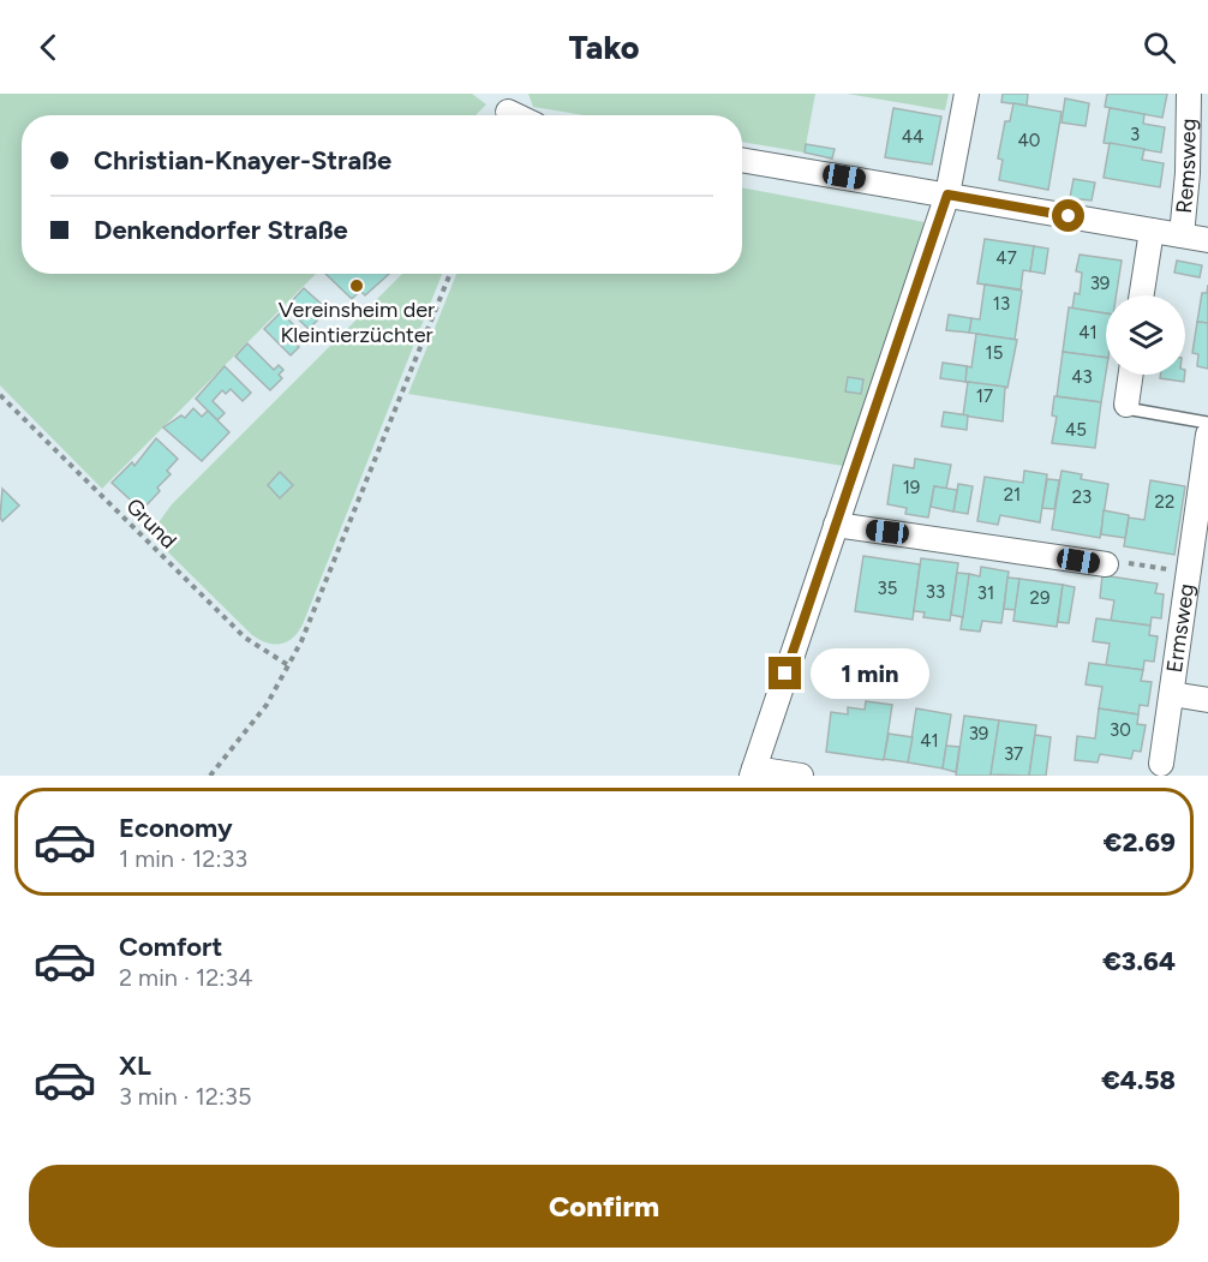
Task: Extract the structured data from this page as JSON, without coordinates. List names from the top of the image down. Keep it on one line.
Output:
{"streets":{"street":["Remsweg","Ermsweg"],"path":["Grund"]},"places":["Vereinsheim der Kleintierzüchter"],"house_numbers":["3","44","40","47","39","13","41","15","43","17","45","19","21","23","22","35","33","31","29","30","39","41","37"],"page":{"header":"Tako","banner":["Christian-Knayer-Straße","Denkendorfer Straße"],"bubble":"1 min","list":[{"name":"Economy","note":"1 min · 12:33","value":"€2.69"},{"name":"Comfort","note":"2 min · 12:34","value":"€3.64"},{"name":"XL","note":"3 min · 12:35","value":"€4.58"}],"buttons":"Confirm"}}
